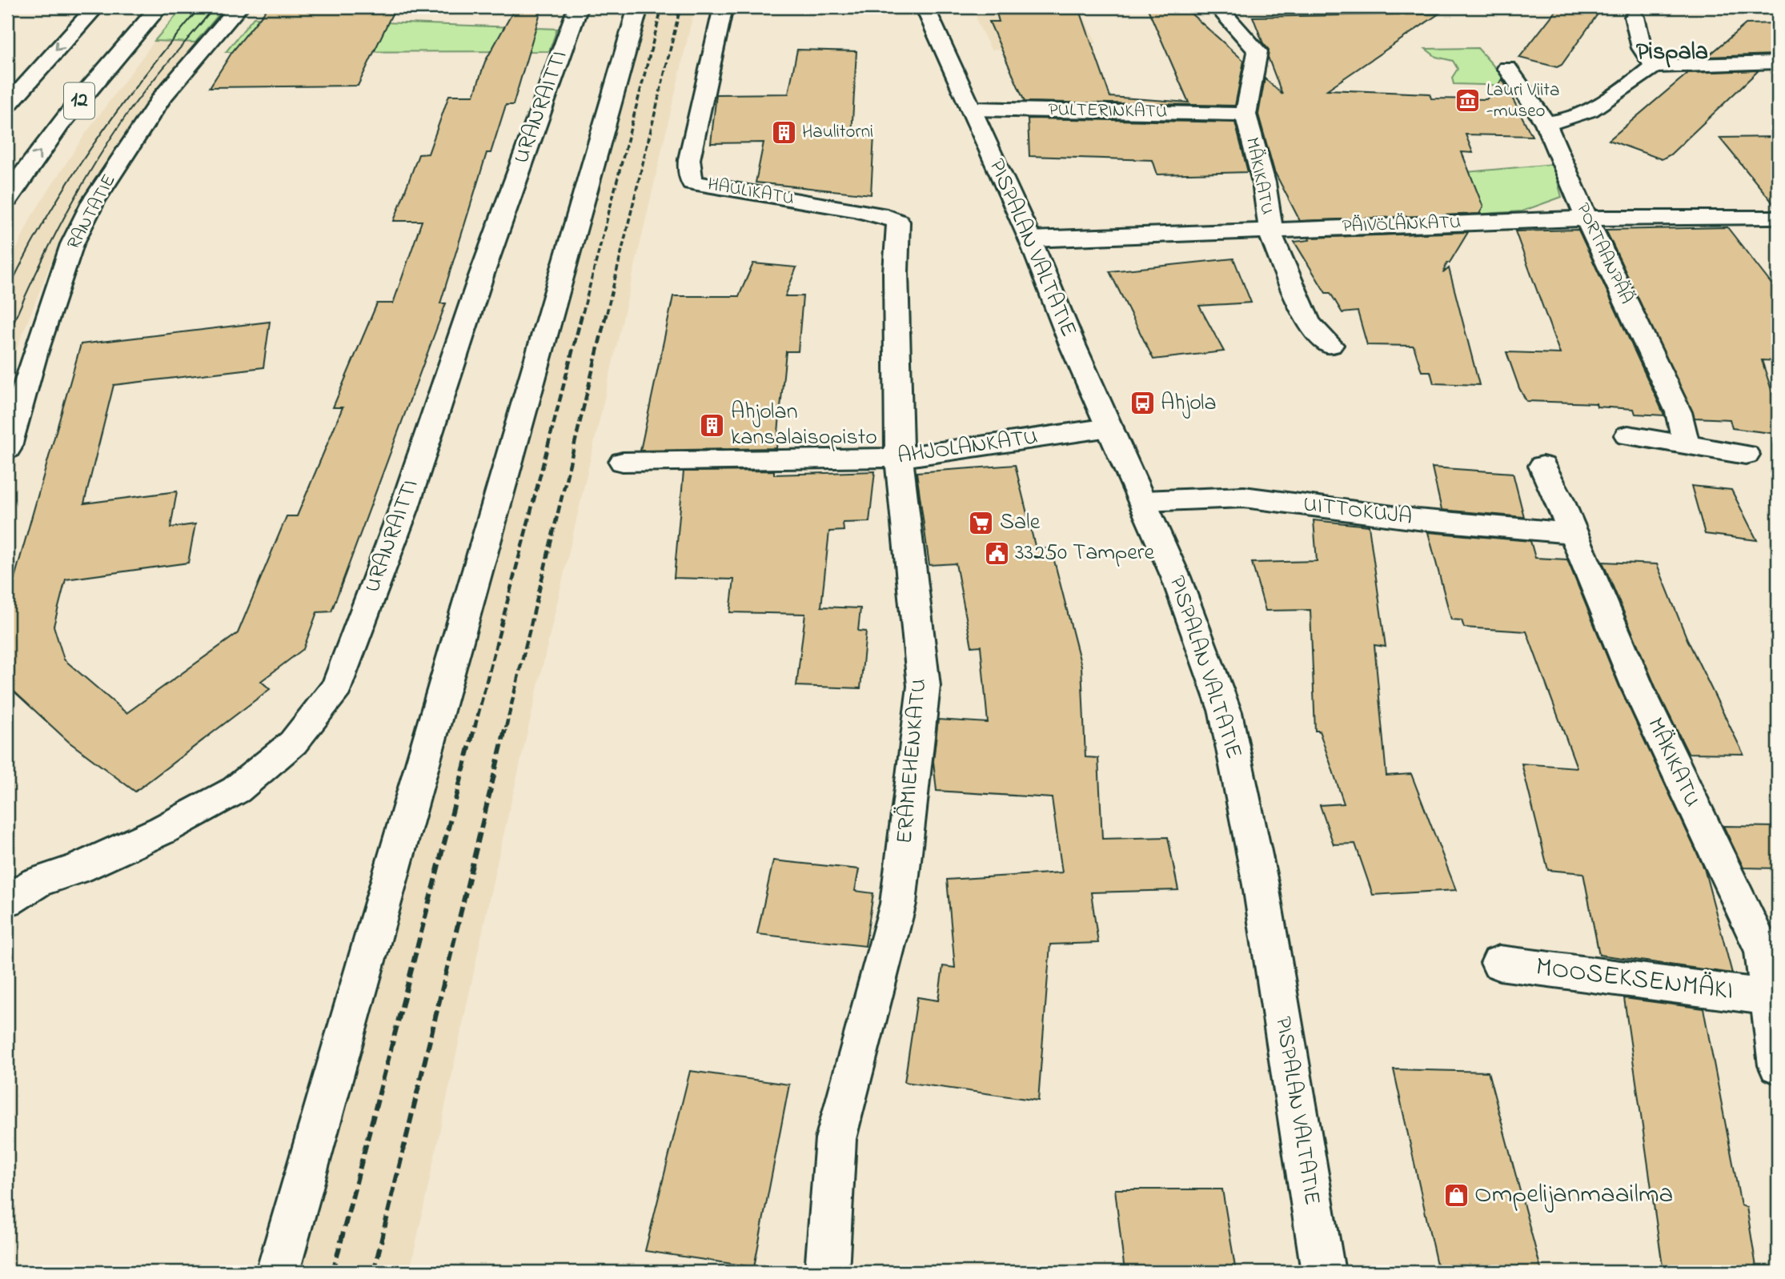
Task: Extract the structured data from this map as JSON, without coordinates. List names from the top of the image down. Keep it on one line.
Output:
{"streets":{"main road":["12","URANRAITTI","PULTERINKATU","MÄKIKATU","HAULIKATU","RANTATIE","PÄIVÖLÄNKATU","PISPALAN VALTATIE","PORTAANPÄÄ","AHJOLANKATU","UITTOKUJA","ERÄMIEHENKATU","MOOSEKSENMÄKI"]},"crossings":[["PULTERINKATU","MÄKIKATU"],["PULTERINKATU","PISPALAN VALTATIE"],["MÄKIKATU","PÄIVÖLÄNKATU"],["MÄKIKATU","UITTOKUJA"],["MÄKIKATU","MOOSEKSENMÄKI"],["HAULIKATU","ERÄMIEHENKATU"],["PÄIVÖLÄNKATU","PISPALAN VALTATIE"],["PÄIVÖLÄNKATU","PORTAANPÄÄ"],["PISPALAN VALTATIE","AHJOLANKATU"],["PISPALAN VALTATIE","UITTOKUJA"],["AHJOLANKATU","ERÄMIEHENKATU"]],"districts":["Pispala"],"places":{"museum":["Lauri Viita -museo"],"building":["Haulitorni","Ahjolan kansalaisopisto"],"bus stop":["Ahjola"],"supermarket":["Sale"],"public building":["33250 Tampere"],"shop":["Ompelijanmaailma"]}}
